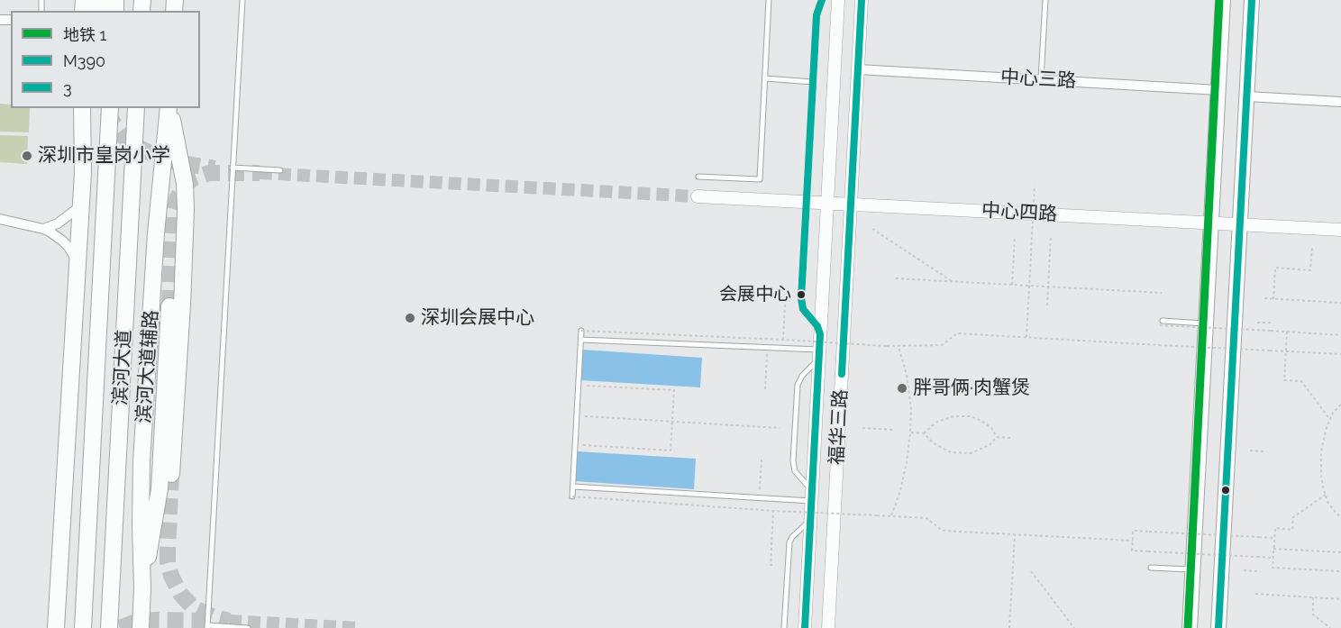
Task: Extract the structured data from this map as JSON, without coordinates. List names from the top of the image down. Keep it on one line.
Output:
{"streets":{"main road":["滨河大道辅路","滨河大道"],"street":["中心三路","中心四路","福华三路"]},"crossings":[["中心三路","福华三路"],["中心四路","福华三路"]],"places":["深圳市皇岗小学","会展中心","深圳会展中心","胖哥俩·肉蟹煲"],"lines":["metro line 1","transit line M390","transit line 3"],"legend":["地铁 1","M390","3"]}
